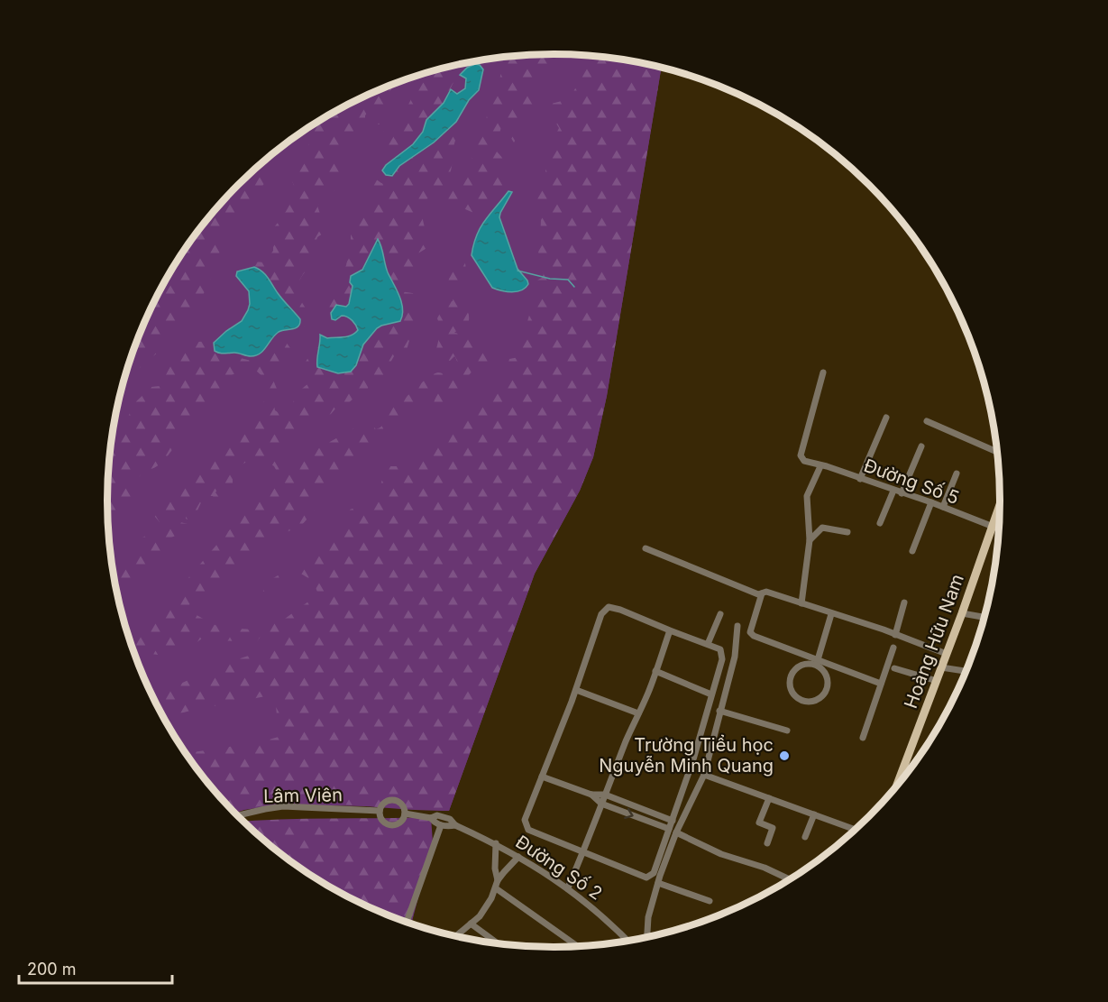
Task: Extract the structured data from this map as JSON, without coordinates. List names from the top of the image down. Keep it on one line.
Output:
{"streets":{"main road":["Hoàng Hữu Nam"],"street":["Đường Số 5","Lâm Viên","Đường Số 2"]},"crossings":[["Đường Số 5","Hoàng Hữu Nam"],["Lâm Viên","Đường Số 2"]],"places":["Trường Tiểu học Nguyễn Minh Quang"],"scale_bar":"200 m"}
